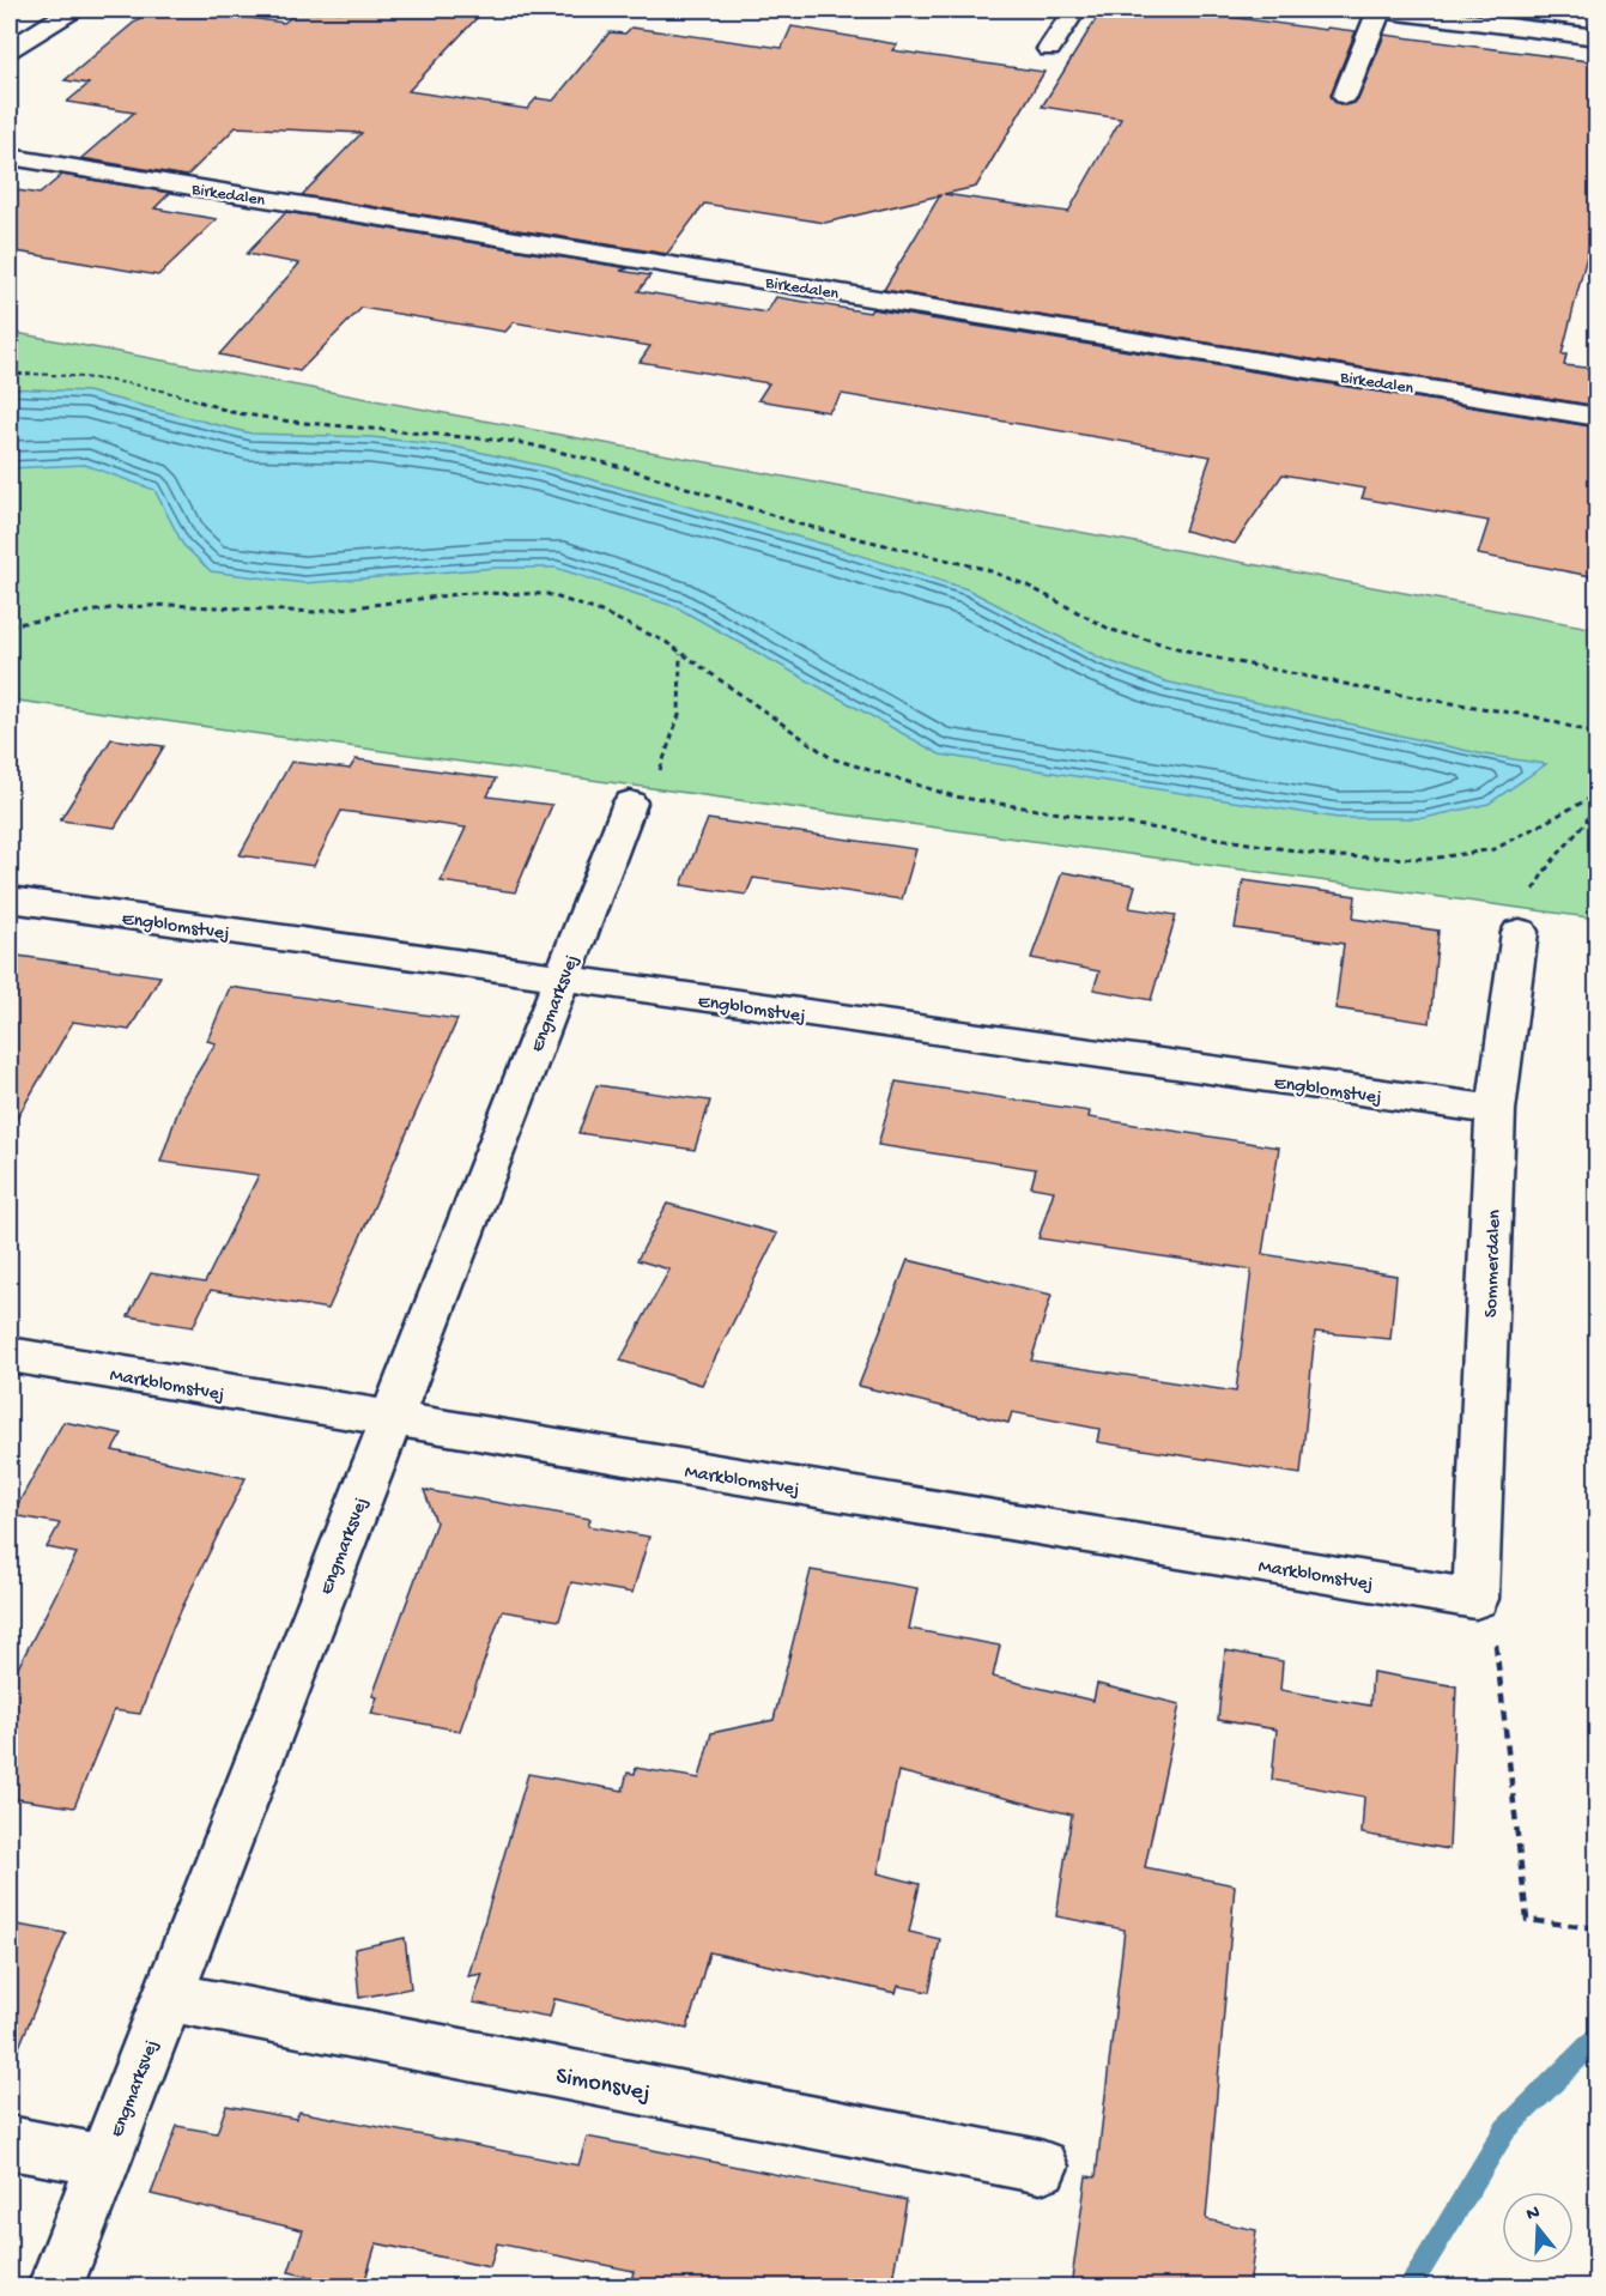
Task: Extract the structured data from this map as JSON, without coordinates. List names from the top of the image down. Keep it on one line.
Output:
{"streets":{"street":["Birkedalen","Engblomstvej","Engmarksvej","Sommerdalen","Markblomstvej","Simonsvej"]},"crossings":[["Engblomstvej","Engmarksvej"],["Engblomstvej","Sommerdalen"],["Engmarksvej","Markblomstvej"],["Engmarksvej","Simonsvej"],["Sommerdalen","Markblomstvej"]],"north":"top"}
